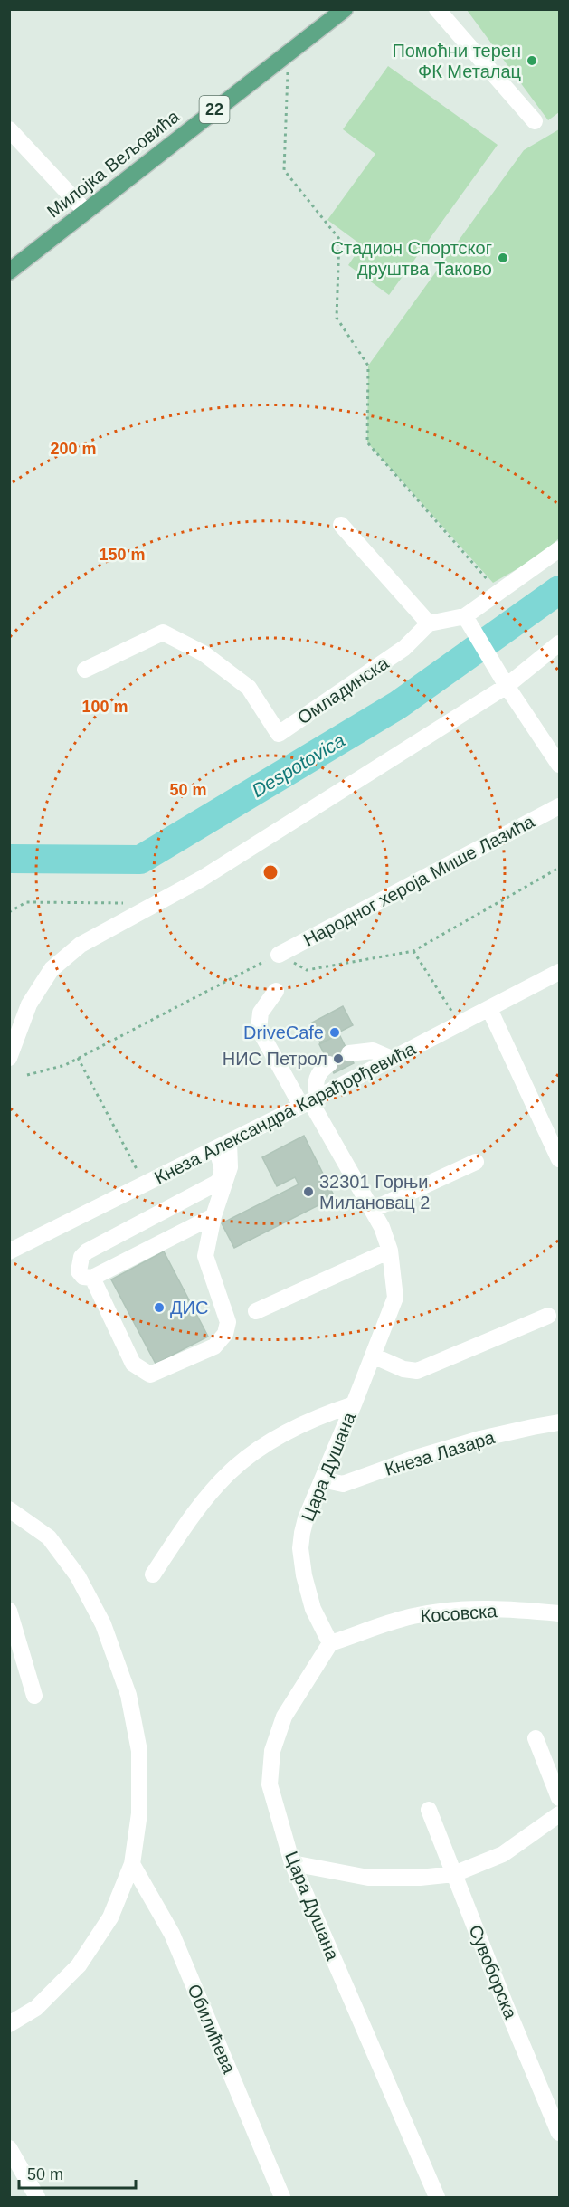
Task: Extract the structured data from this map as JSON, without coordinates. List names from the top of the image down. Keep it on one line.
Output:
{"streets":{"main road":["22","Милојка Вељовића"],"street":["Омладинска","Народног хероја Мише Лазића","Кнеза Александра Карађорђевића","Кнеза Лазара","Цара Душана","Косовска","Сувоборска","Обилићева"]},"crossings":[["Кнеза Александра Карађорђевића","Цара Душана"],["Кнеза Лазара","Цара Душана"],["Цара Душана","Косовска"]],"water":["Despotovica"],"places":["Помоћни терен ФК Металац","Стадион Спортског друштва Таково","DriveCafe","НИС Петрол","32301 Горњи Милановац 2","ДИС"],"scale_bar":"50 m","rings":["200 m","150 m","100 m","50 m"]}
